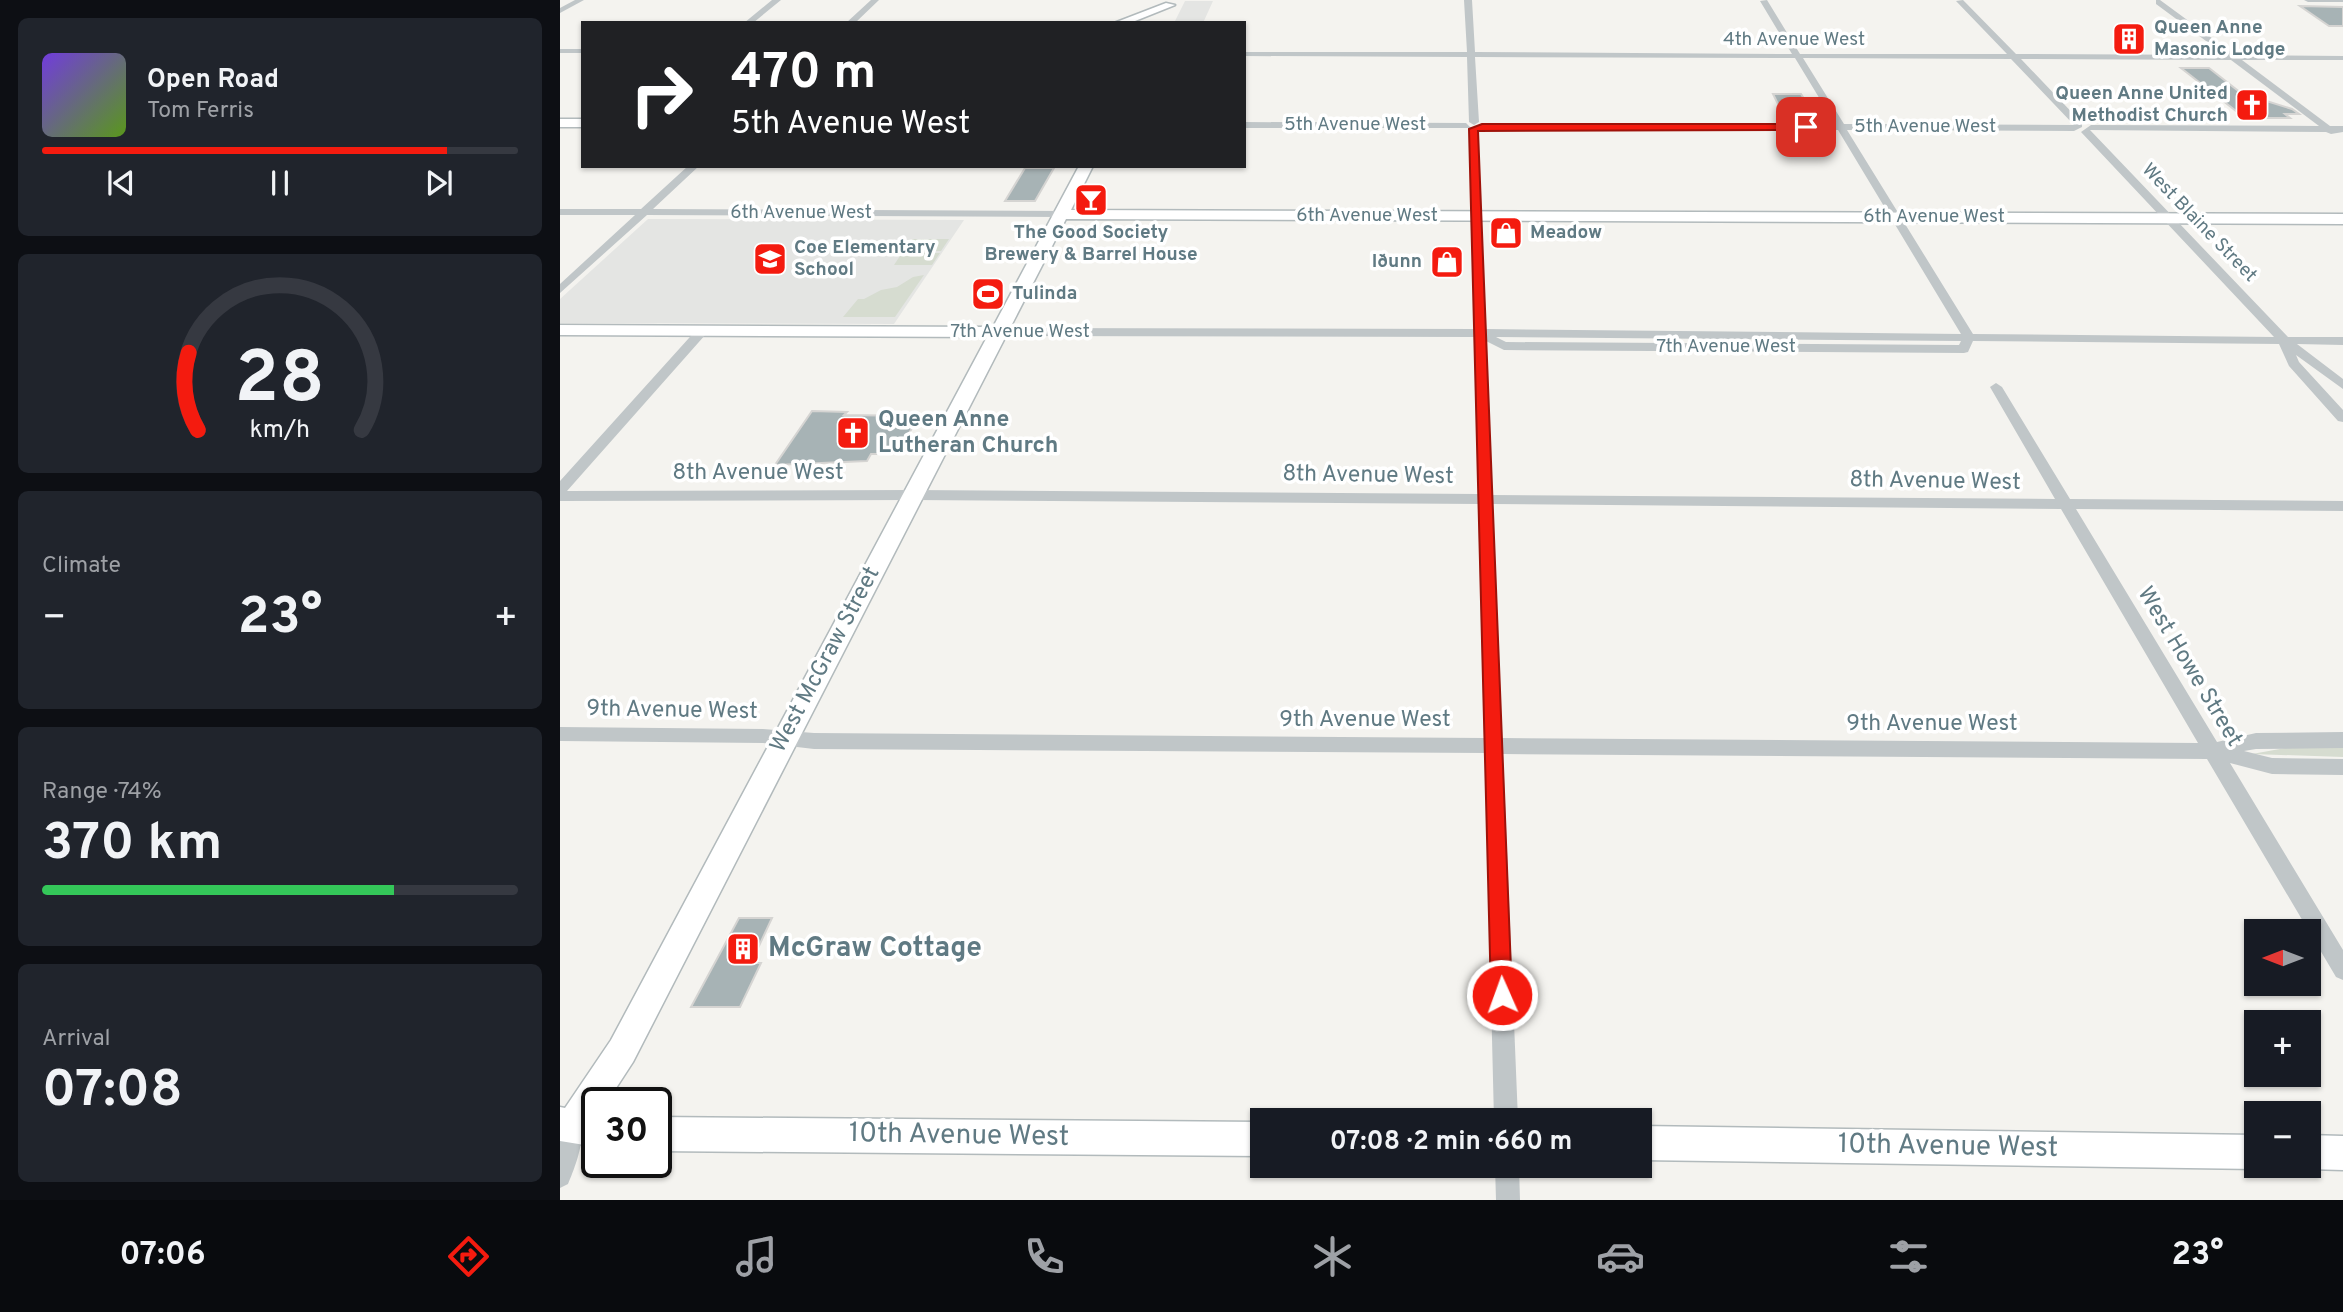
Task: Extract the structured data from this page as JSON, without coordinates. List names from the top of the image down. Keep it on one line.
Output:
{"streets":{"street":["4th Avenue West","5th Avenue West","6th Avenue West","West Blaine Street","7th Avenue West","8th Avenue West","West McGraw Street","West Howe Street","9th Avenue West","10th Avenue West"]},"crossings":[["4th Avenue West","West Blaine Street"],["5th Avenue West","West Blaine Street"],["6th Avenue West","West Blaine Street"],["6th Avenue West","West McGraw Street"],["West Blaine Street","7th Avenue West"],["7th Avenue West","West McGraw Street"],["8th Avenue West","West McGraw Street"],["8th Avenue West","West Howe Street"],["West McGraw Street","9th Avenue West"],["West Howe Street","9th Avenue West"]],"places":{"building":["Queen Anne Masonic Lodge","McGraw Cottage"],"church":["Queen Anne United Methodist Church","Queen Anne Lutheran Church"],"bar":["The Good Society Brewery & Barrel House"],"shop":["Meadow","Iðunn"],"school or university":["Coe Elementary School"],"sports":["Tulinda"]},"north":"left","page":{"turn":["470 m","5th Avenue West"],"song":["Open Road","Tom Ferris"],"tile":["Climate",["Range · 74%","370 km"],["Arrival","07:08"]],"heat":["−","23°","+"],"map_buttons":["+","−"],"limit":"30","trip":"07:08 · 2 min · 660 m","tabs":["07:06","23°"],"gauge":["28","km/h"]}}
